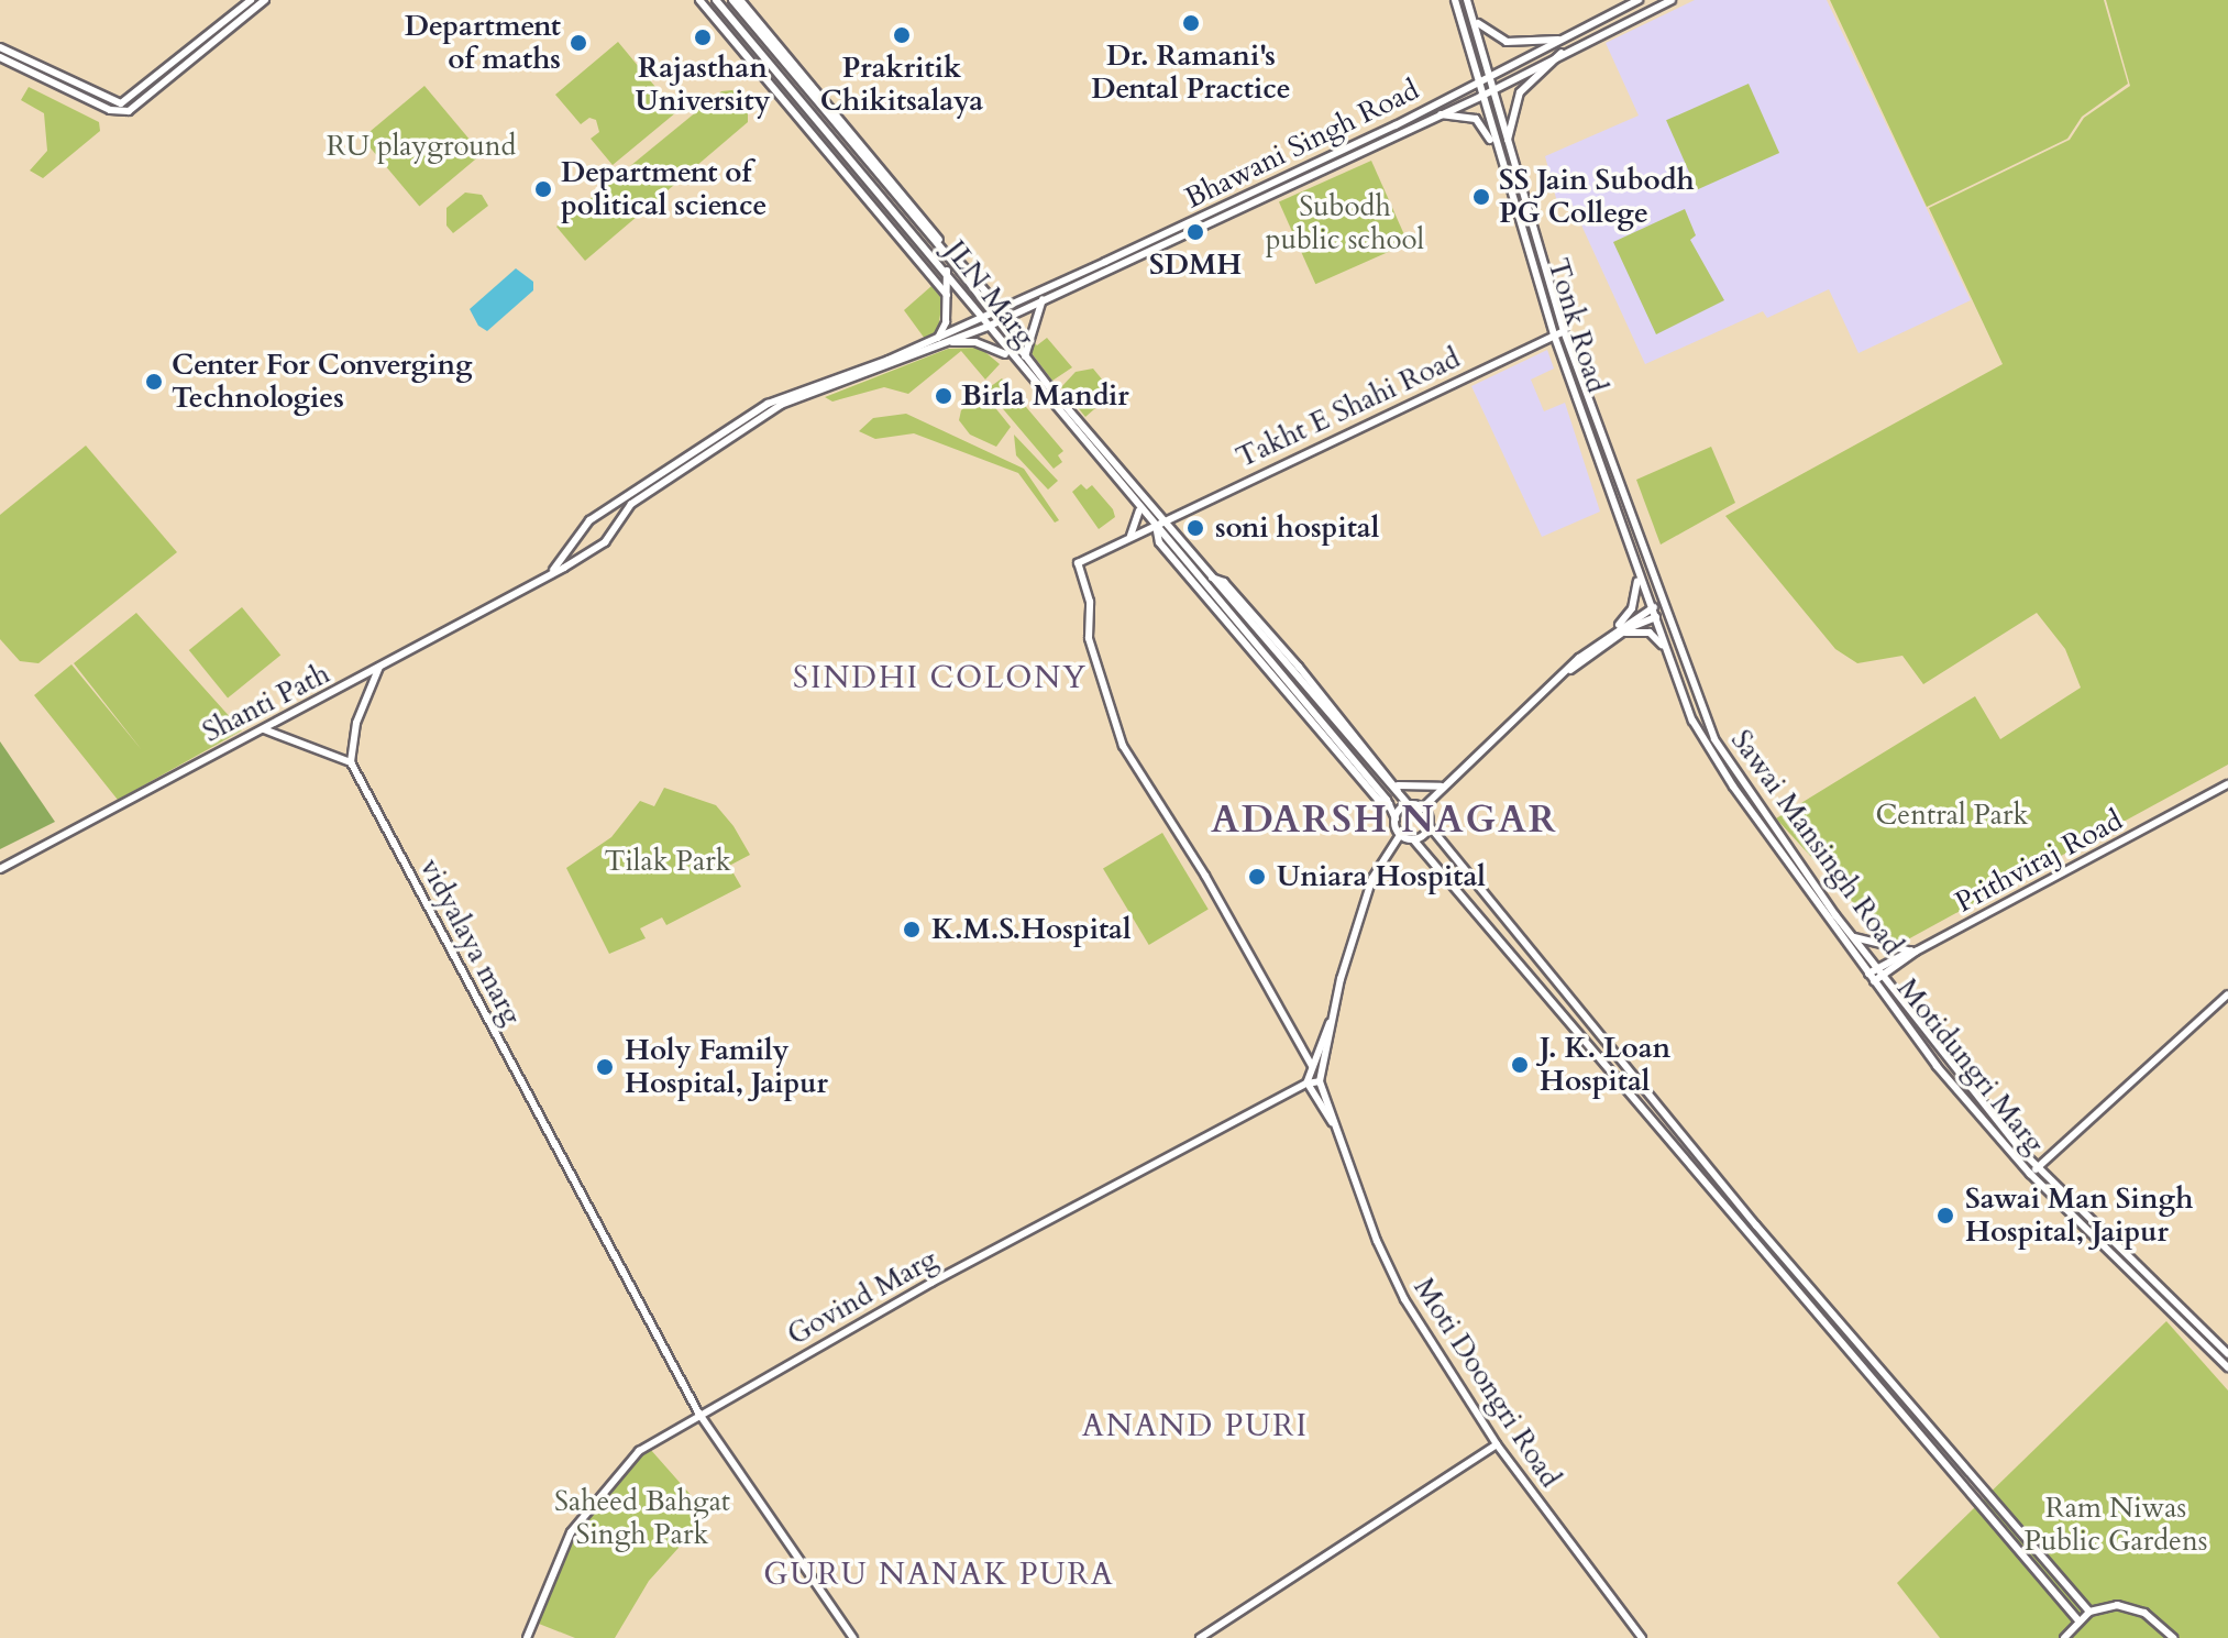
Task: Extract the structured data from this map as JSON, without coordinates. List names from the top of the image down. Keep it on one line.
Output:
{"streets":{"main road":["Bhawani Singh Road","JLN Marg","Tonk Road","Takht E Shahi Road","Shanti Path","Sawai Mansingh Road","Prithviraj Road","vidyalaya marg","Motidungri Marg","Govind Marg","Moti Doongri Road"]},"crossings":[["Bhawani Singh Road","JLN Marg"],["Bhawani Singh Road","Tonk Road"],["Bhawani Singh Road","Shanti Path"],["Bhawani Singh Road","Sawai Mansingh Road"],["JLN Marg","Takht E Shahi Road"],["Tonk Road","Takht E Shahi Road"],["Tonk Road","Motidungri Marg"],["Takht E Shahi Road","Sawai Mansingh Road"],["Sawai Mansingh Road","Prithviraj Road"],["Sawai Mansingh Road","Motidungri Marg"],["Prithviraj Road","Motidungri Marg"],["vidyalaya marg","Govind Marg"],["Govind Marg","Moti Doongri Road"]],"districts":["SINDHI COLONY","ADARSH NAGAR","ANAND PURI","GURU NANAK PURA"],"parks":["RU playground","Subodh public school","Central Park","Tilak Park","Saheed Bahgat Singh Park","Ram Niwas Public Gardens"],"places":["Dr. Ramani's Dental Practice","Prakritik Chikitsalaya","Rajasthan University","Department of maths","Department of political science","SS Jain Subodh PG College","SDMH","Center For Converging Technologies","Birla Mandir","soni hospital","Uniara Hospital","K.M.S.Hospital","J. K. Loan Hospital","Holy Family Hospital, Jaipur","Sawai Man Singh Hospital, Jaipur"]}
